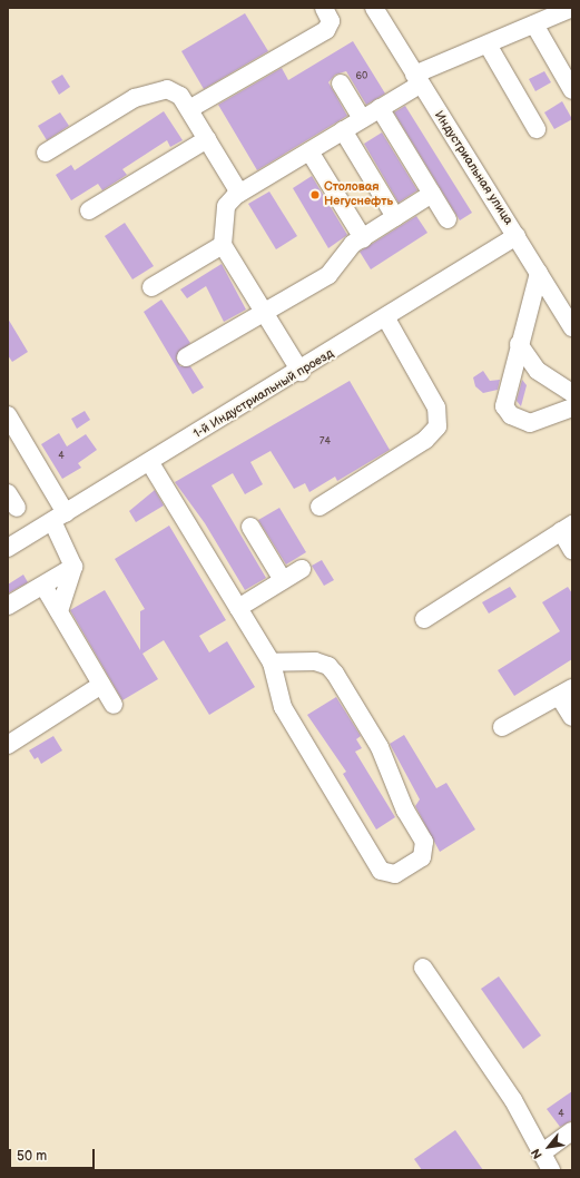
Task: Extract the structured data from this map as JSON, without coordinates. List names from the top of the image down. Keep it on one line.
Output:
{"streets":{"street":["Индустриальная улица","1-й Индустриальный проезд"]},"crossings":[["Индустриальная улица","1-й Индустриальный проезд"]],"places":["Столовая Негуснефть"],"house_numbers":["60","74","4","4"],"scale_bar":"50 m","north":"bottom left"}
